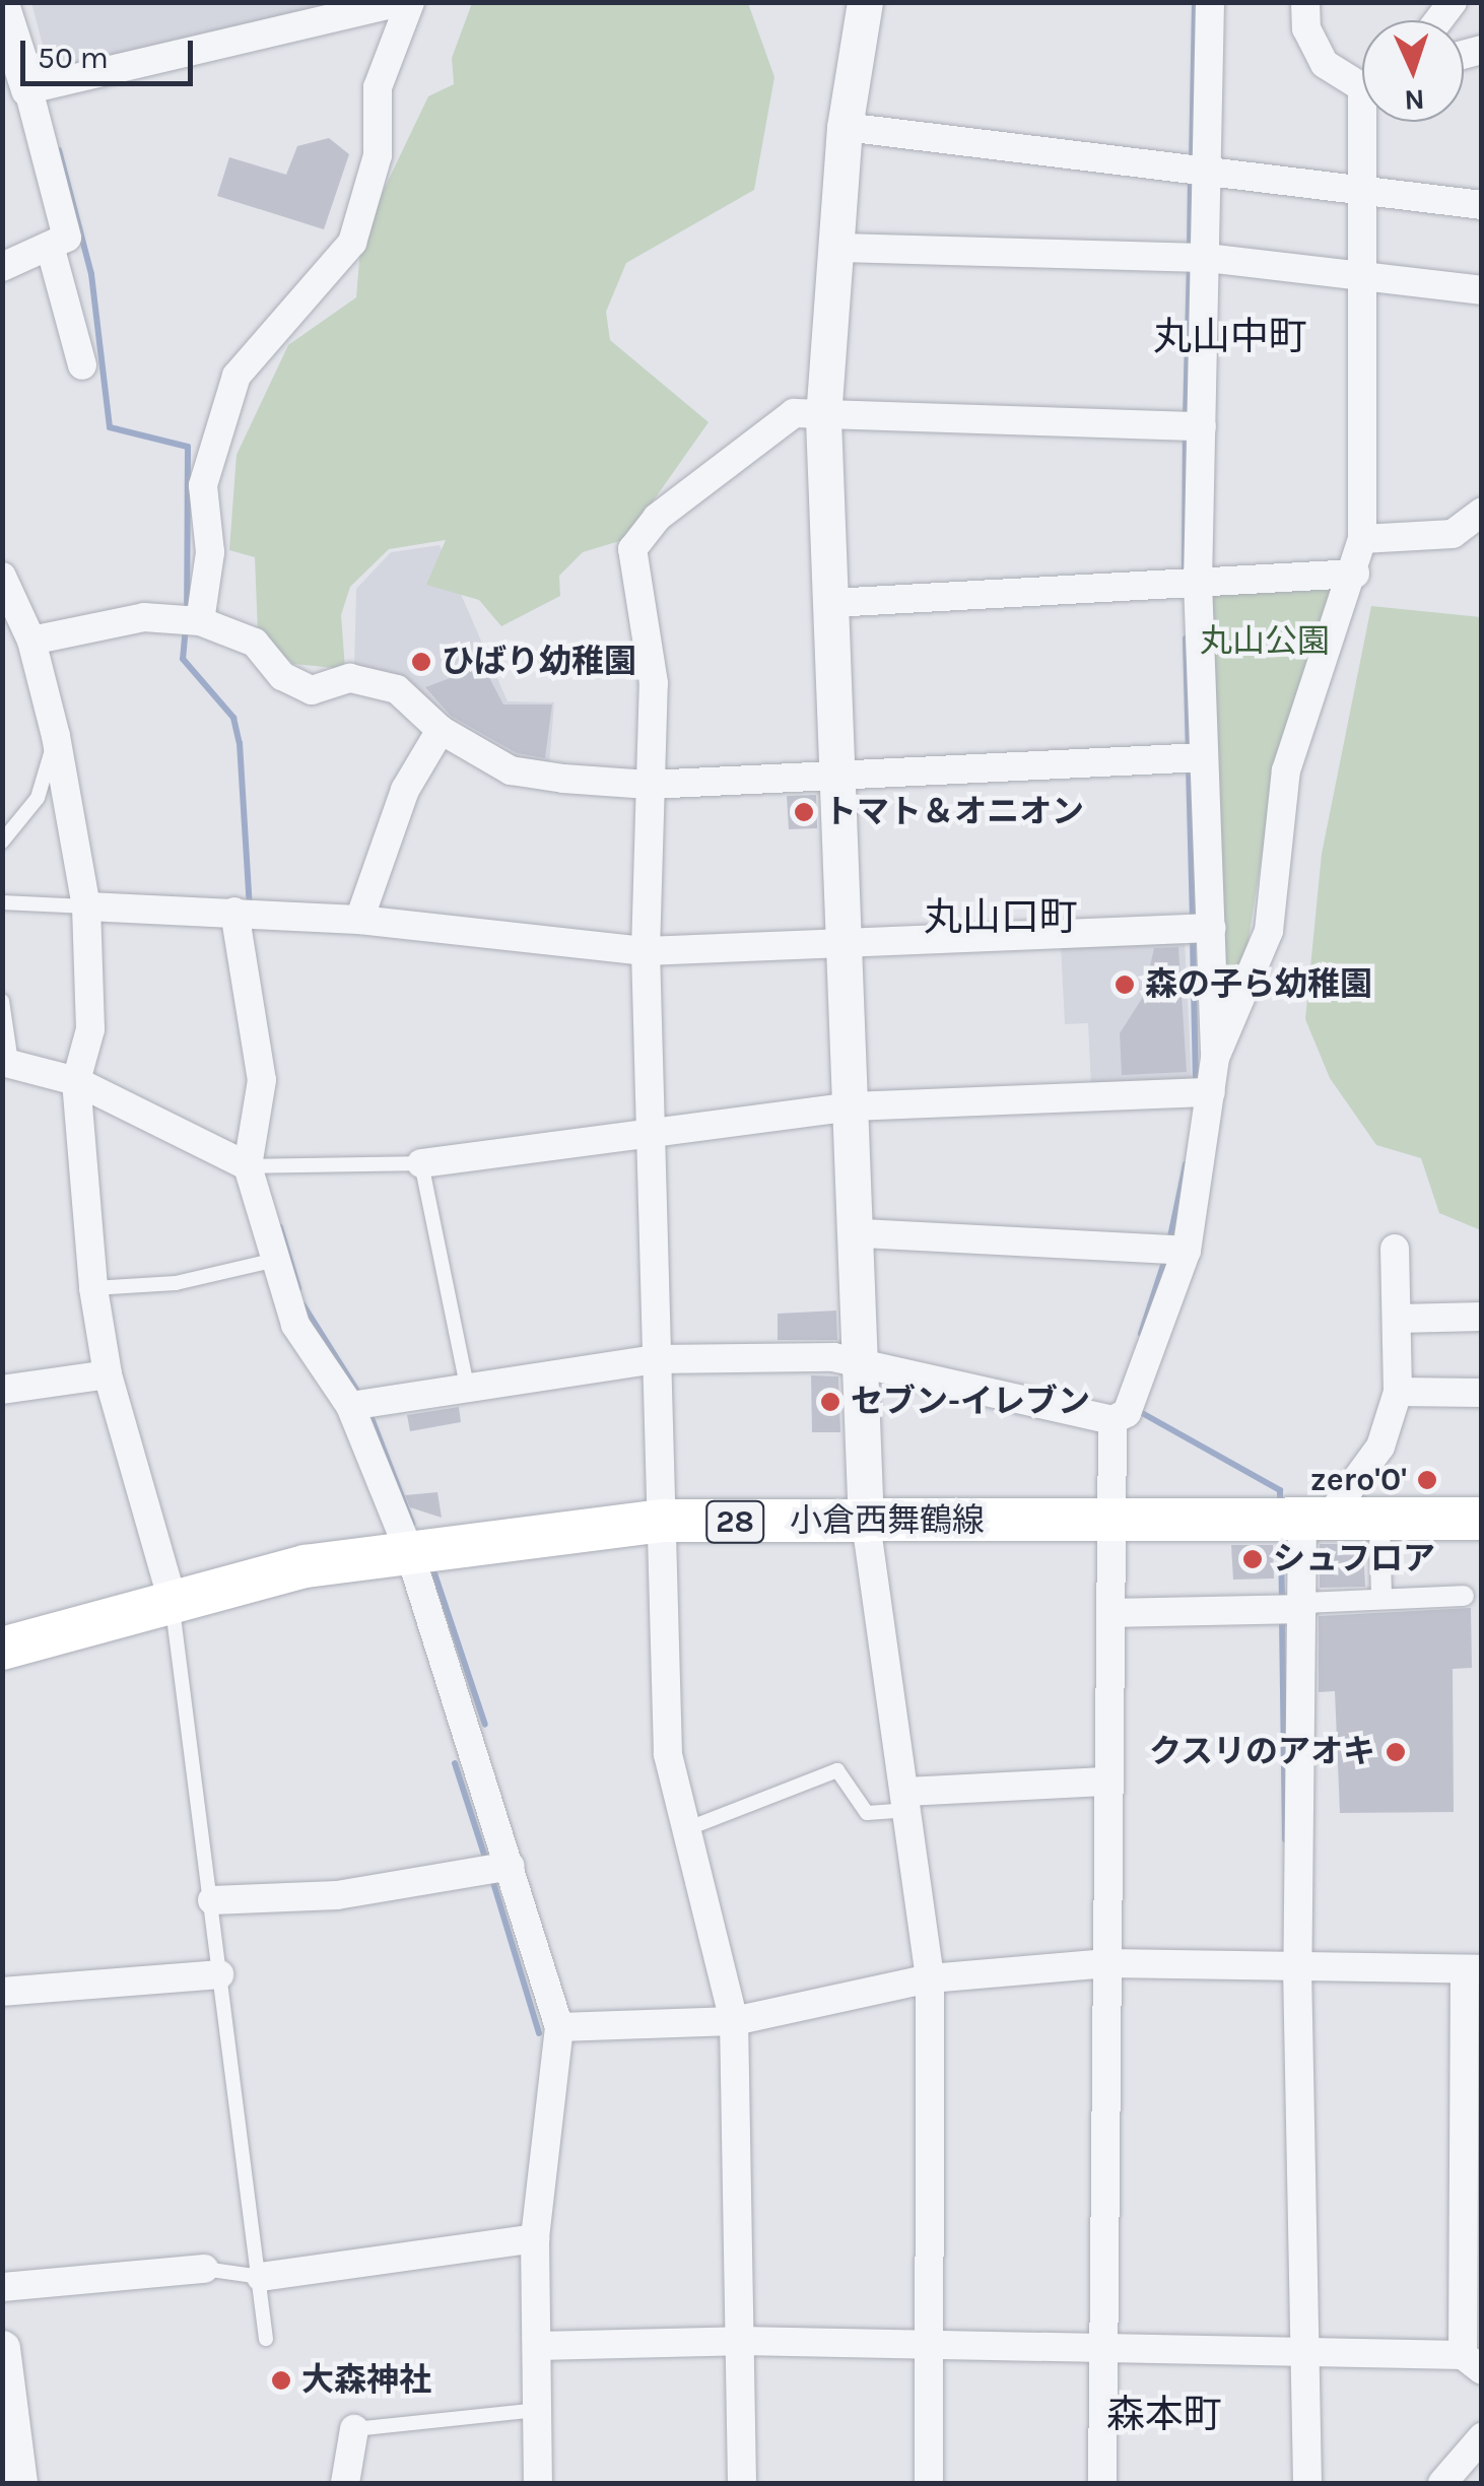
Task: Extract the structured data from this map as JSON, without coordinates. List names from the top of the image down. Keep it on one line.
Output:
{"streets":{"main road":["小倉西舞鶴線","28"]},"districts":["丸山中町","丸山口町","森本町"],"parks":["丸山公園"],"places":["ひばり幼稚園","トマト＆オニオン","森の子ら幼稚園","セブン-イレブン","zero'0'","シュフロア","クスリのアオキ","大森神社"],"scale_bar":"50 m","north":"bottom"}
